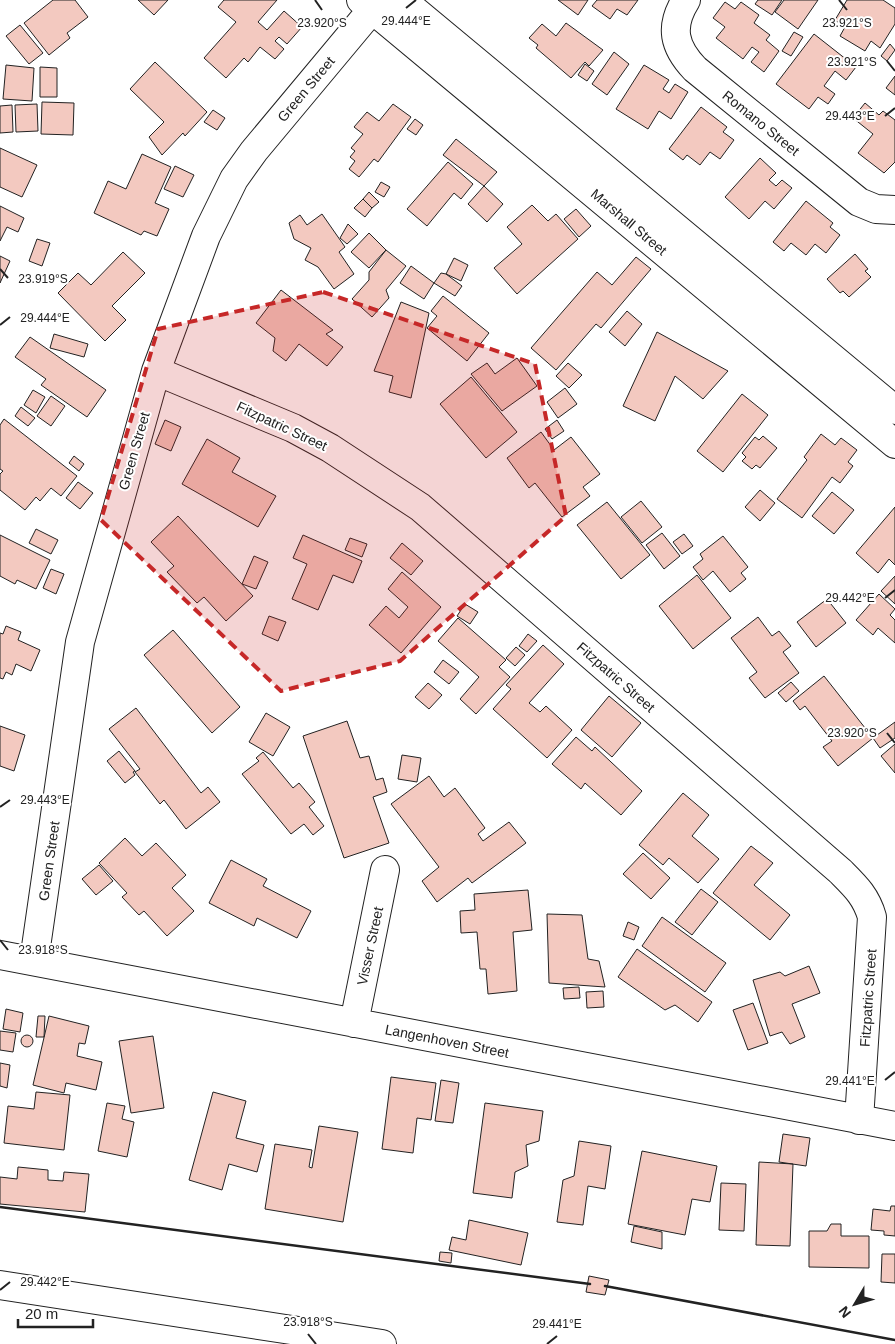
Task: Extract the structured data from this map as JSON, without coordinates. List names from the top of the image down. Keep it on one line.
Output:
{"streets":{"street":["Green Street","Romano Street","Marshall Street","Fitzpatric Street","Visser Street","Langenhoven Street"]},"crossings":[["Green Street","Marshall Street"],["Green Street","Fitzpatric Street"],["Green Street","Langenhoven Street"],["Fitzpatric Street","Langenhoven Street"],["Visser Street","Langenhoven Street"]],"scale_bar":"20 m","north":"bottom left","coordinates":["29.444°E","23.920°S","23.921°S","29.443°E","23.919°S","29.442°E","23.918°S","29.441°E"]}
